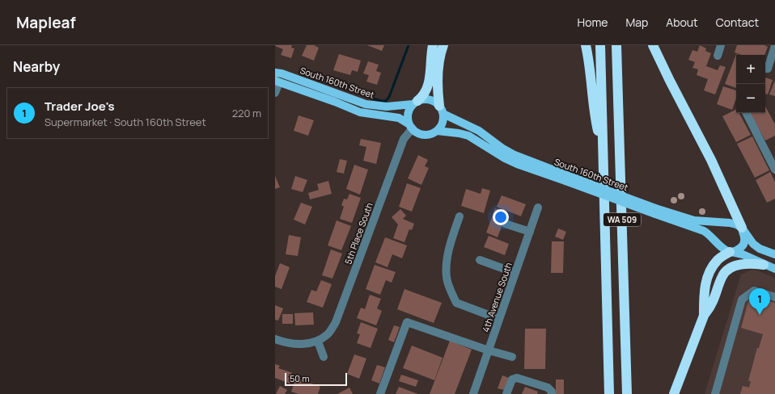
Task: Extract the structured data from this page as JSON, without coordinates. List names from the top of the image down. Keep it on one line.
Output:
{"streets":{"highway":["WA 509"],"main road":["South 160th Street"],"street":["5th Place South","4th Avenue South"]},"crossings":[["South 160th Street","5th Place South"]],"scale_bar":"50 m","page":{"header":"Mapleaf","nav":["Home","Map","About","Contact"],"heading":"Nearby","map_buttons":["+","−"],"list":[{"mark":"1","name":"Trader Joe's","note":"Supermarket · South 160th Street","value":"220 m"}],"pins":"1","scale":"50 m"}}
